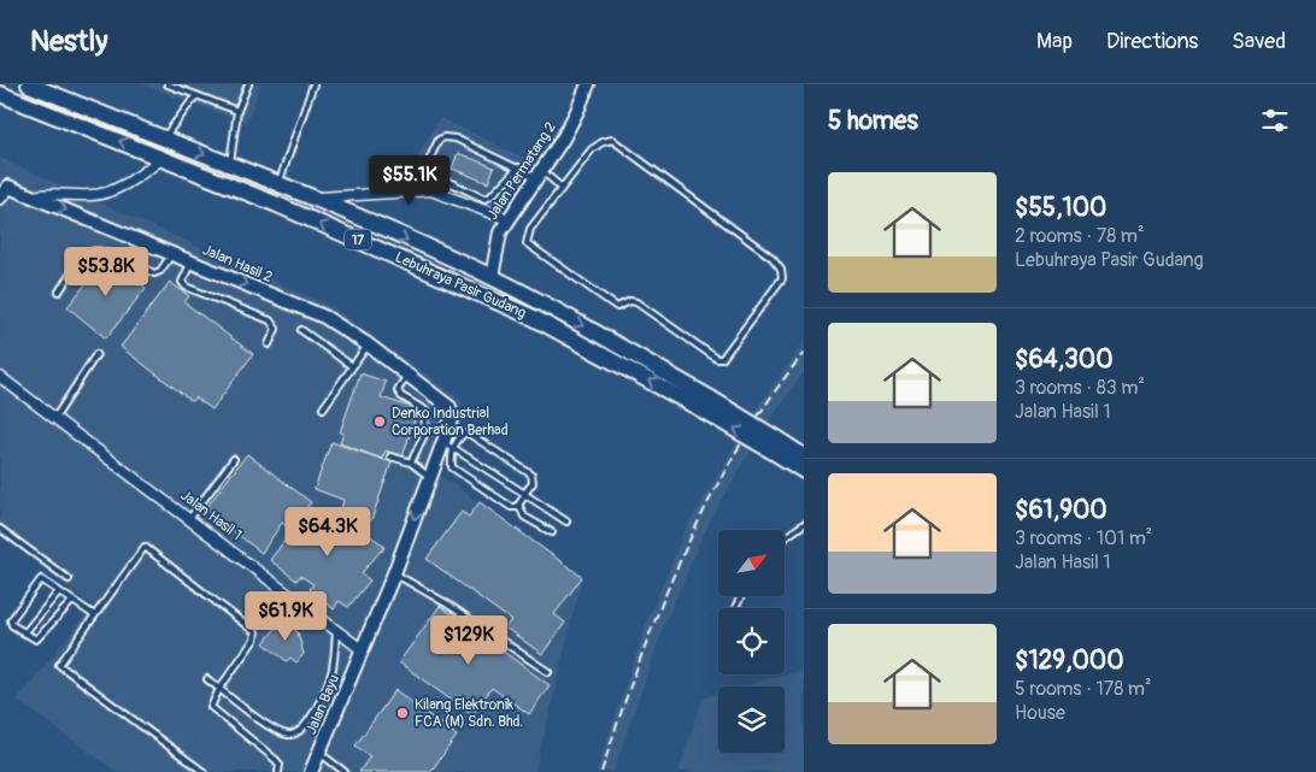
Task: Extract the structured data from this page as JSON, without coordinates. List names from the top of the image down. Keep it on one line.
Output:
{"streets":{"highway":["17","Lebuhraya Pasir Gudang"],"street":["Jalan Permatang 2","Jalan Hasil 2","Jalan Hasil 1","Jalan Bayu"]},"crossings":[["Jalan Permatang 2","Lebuhraya Pasir Gudang"],["Jalan Hasil 1","Jalan Bayu"]],"one_way":["Jalan Hasil 2"],"places":["Denko Industrial Corporation Berhad","Kilang Elektronik FCA (M) Sdn. Bhd."],"north":"top right","page":{"header":"Nestly","nav":["Map","Directions","Saved"],"heading":"5 homes","price":["$55.1K","$53.8K","$64.3K","$61.9K","$129K"],"list":[{"name":"$55,100","note":"2 rooms · 78 m² · Lebuhraya Pasir Gudang"},{"name":"$64,300","note":"3 rooms · 83 m² · Jalan Hasil 1"},{"name":"$61,900","note":"3 rooms · 101 m² · Jalan Hasil 1"},{"name":"$129,000","note":"5 rooms · 178 m² · House"}]}}
